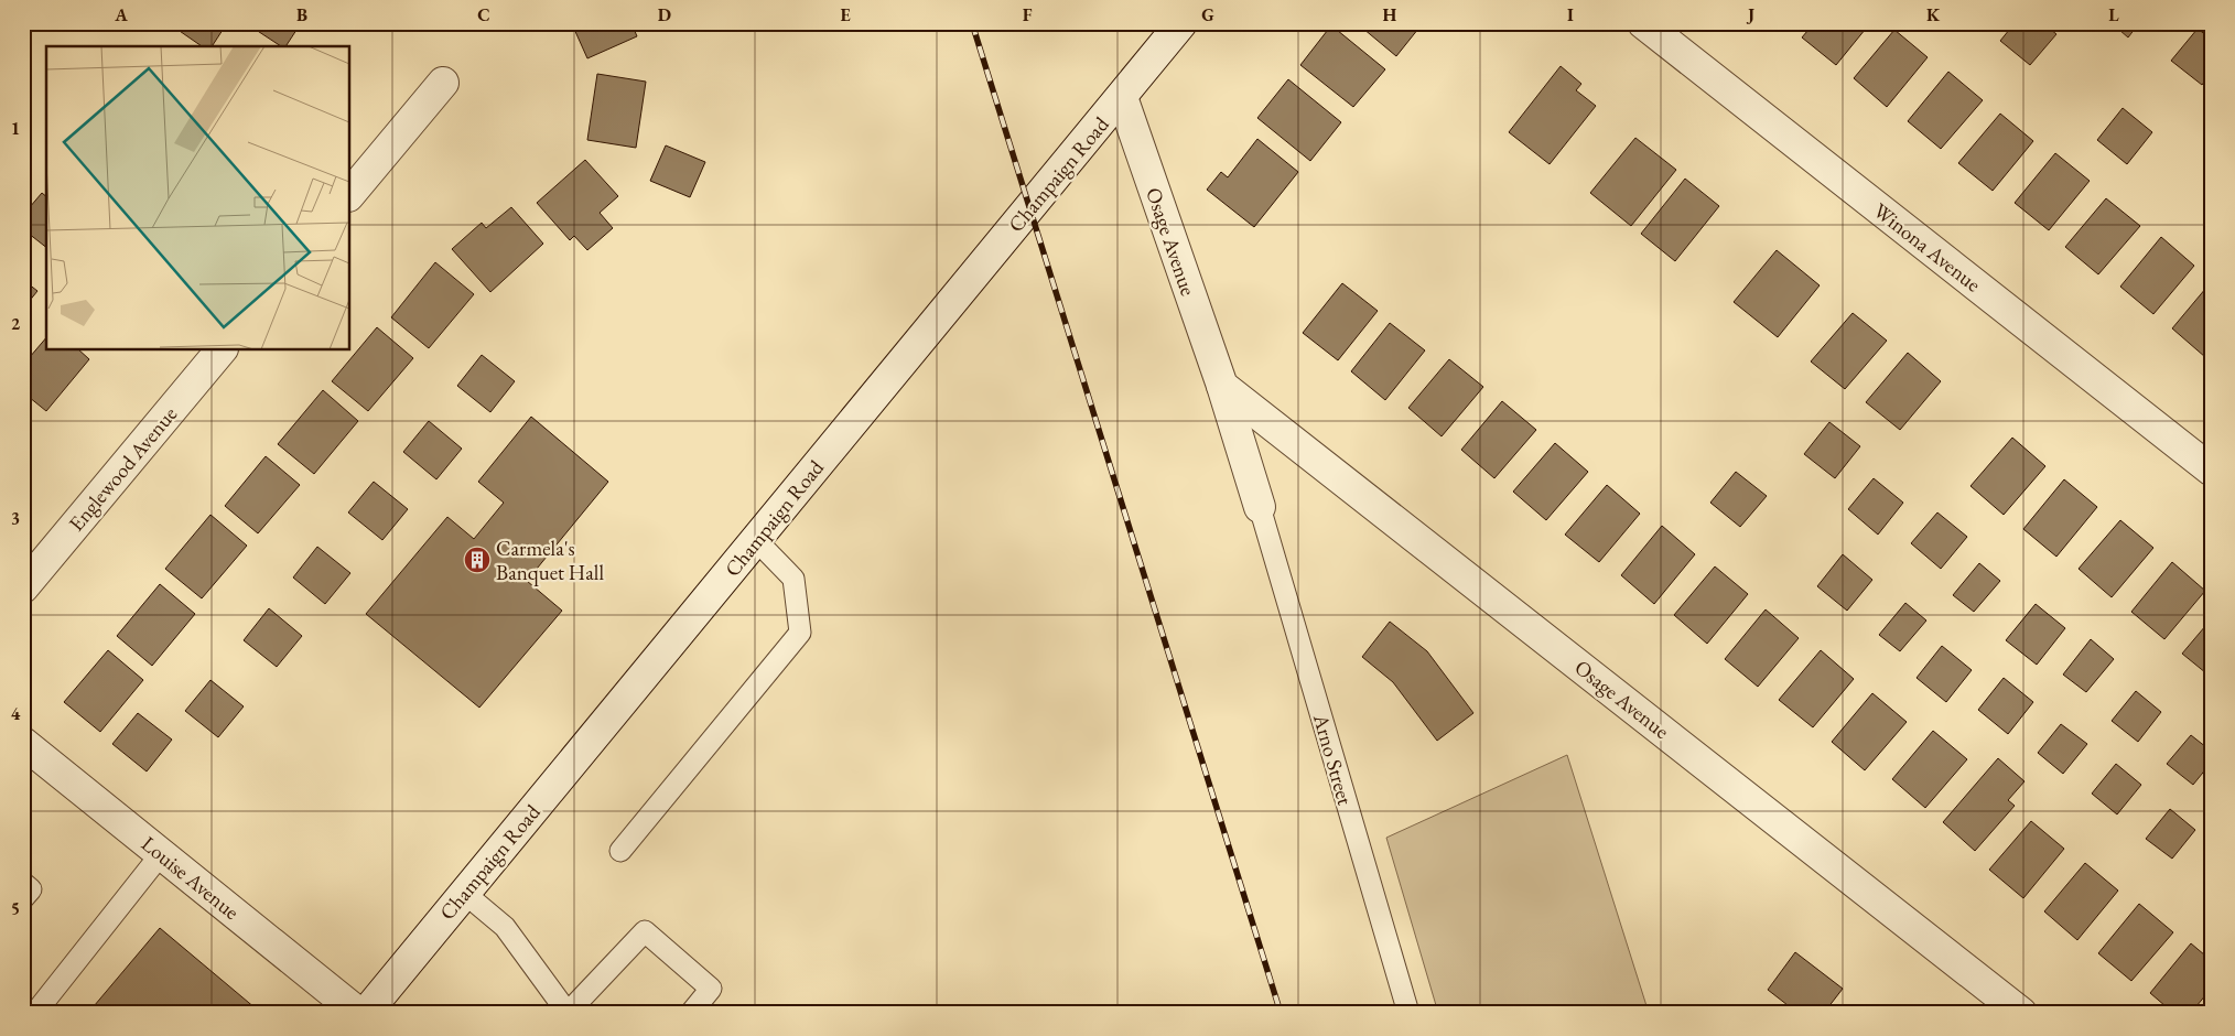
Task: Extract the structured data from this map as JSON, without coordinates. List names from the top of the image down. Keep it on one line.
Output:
{"streets":{"street":["Champaign Road","Osage Avenue","Winona Avenue","Englewood Avenue","Louise Avenue"],"lane":["Arno Street"]},"crossings":[["Champaign Road","Osage Avenue"],["Osage Avenue","Arno Street"]],"places":{"building":["Carmela's Banquet Hall"]},"grid":{"columns":["A","B","C","D","E","F","G","H","I","J","K","L"],"rows":["1","2","3","4","5"]}}
